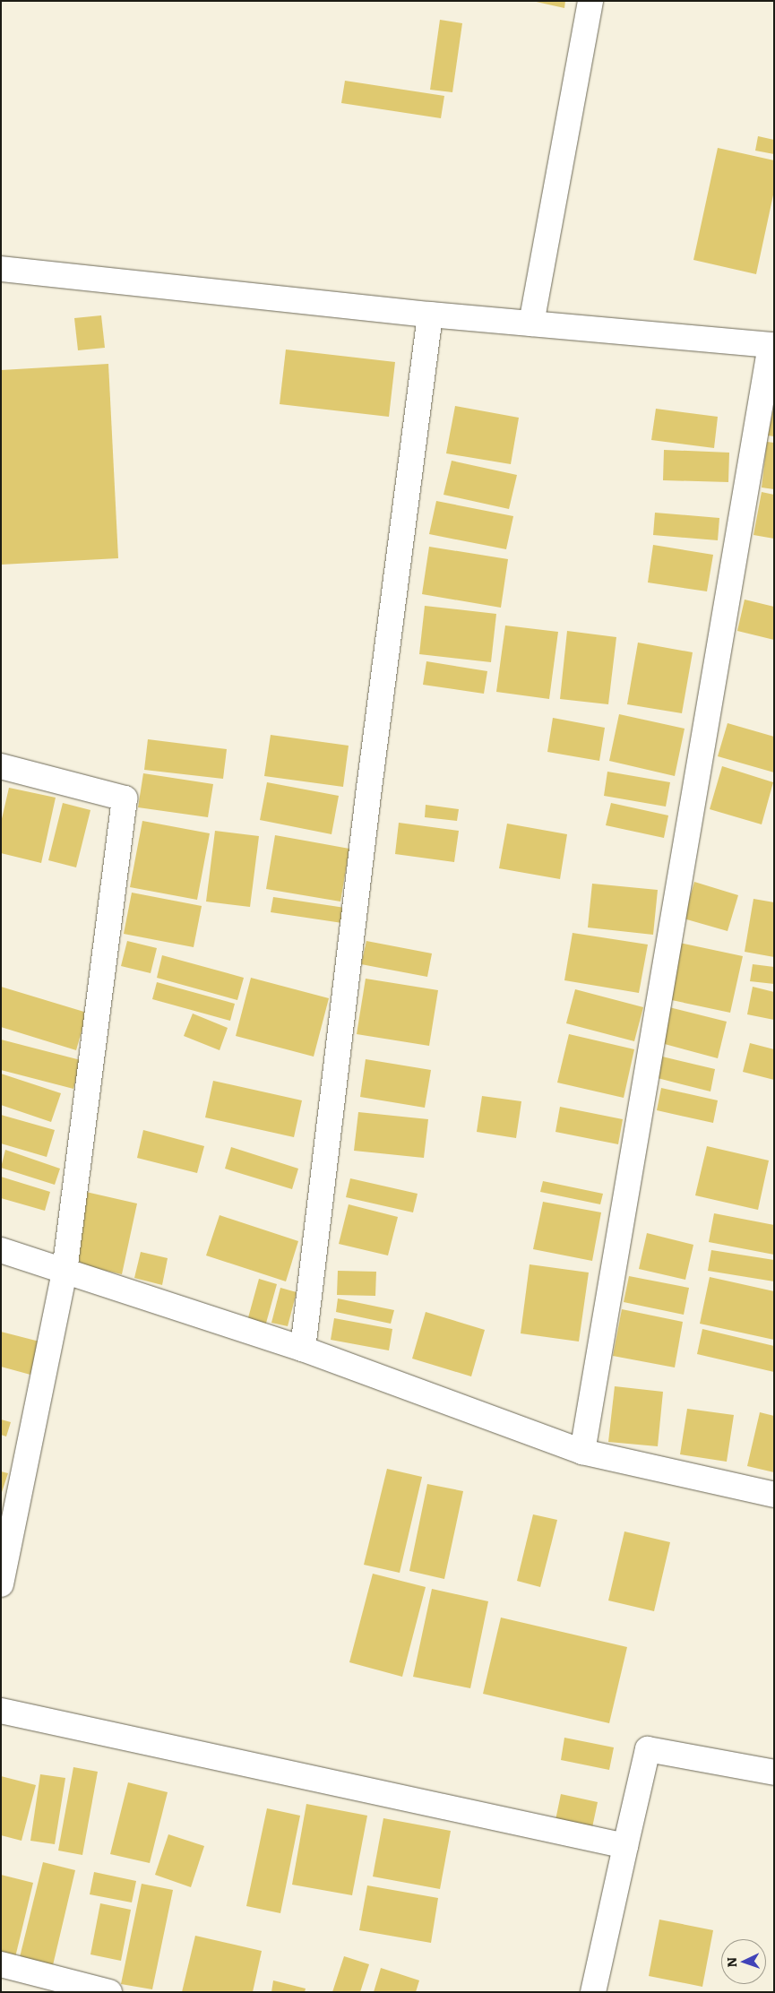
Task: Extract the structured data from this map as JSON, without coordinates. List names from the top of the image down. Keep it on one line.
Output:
{"north":"left"}
